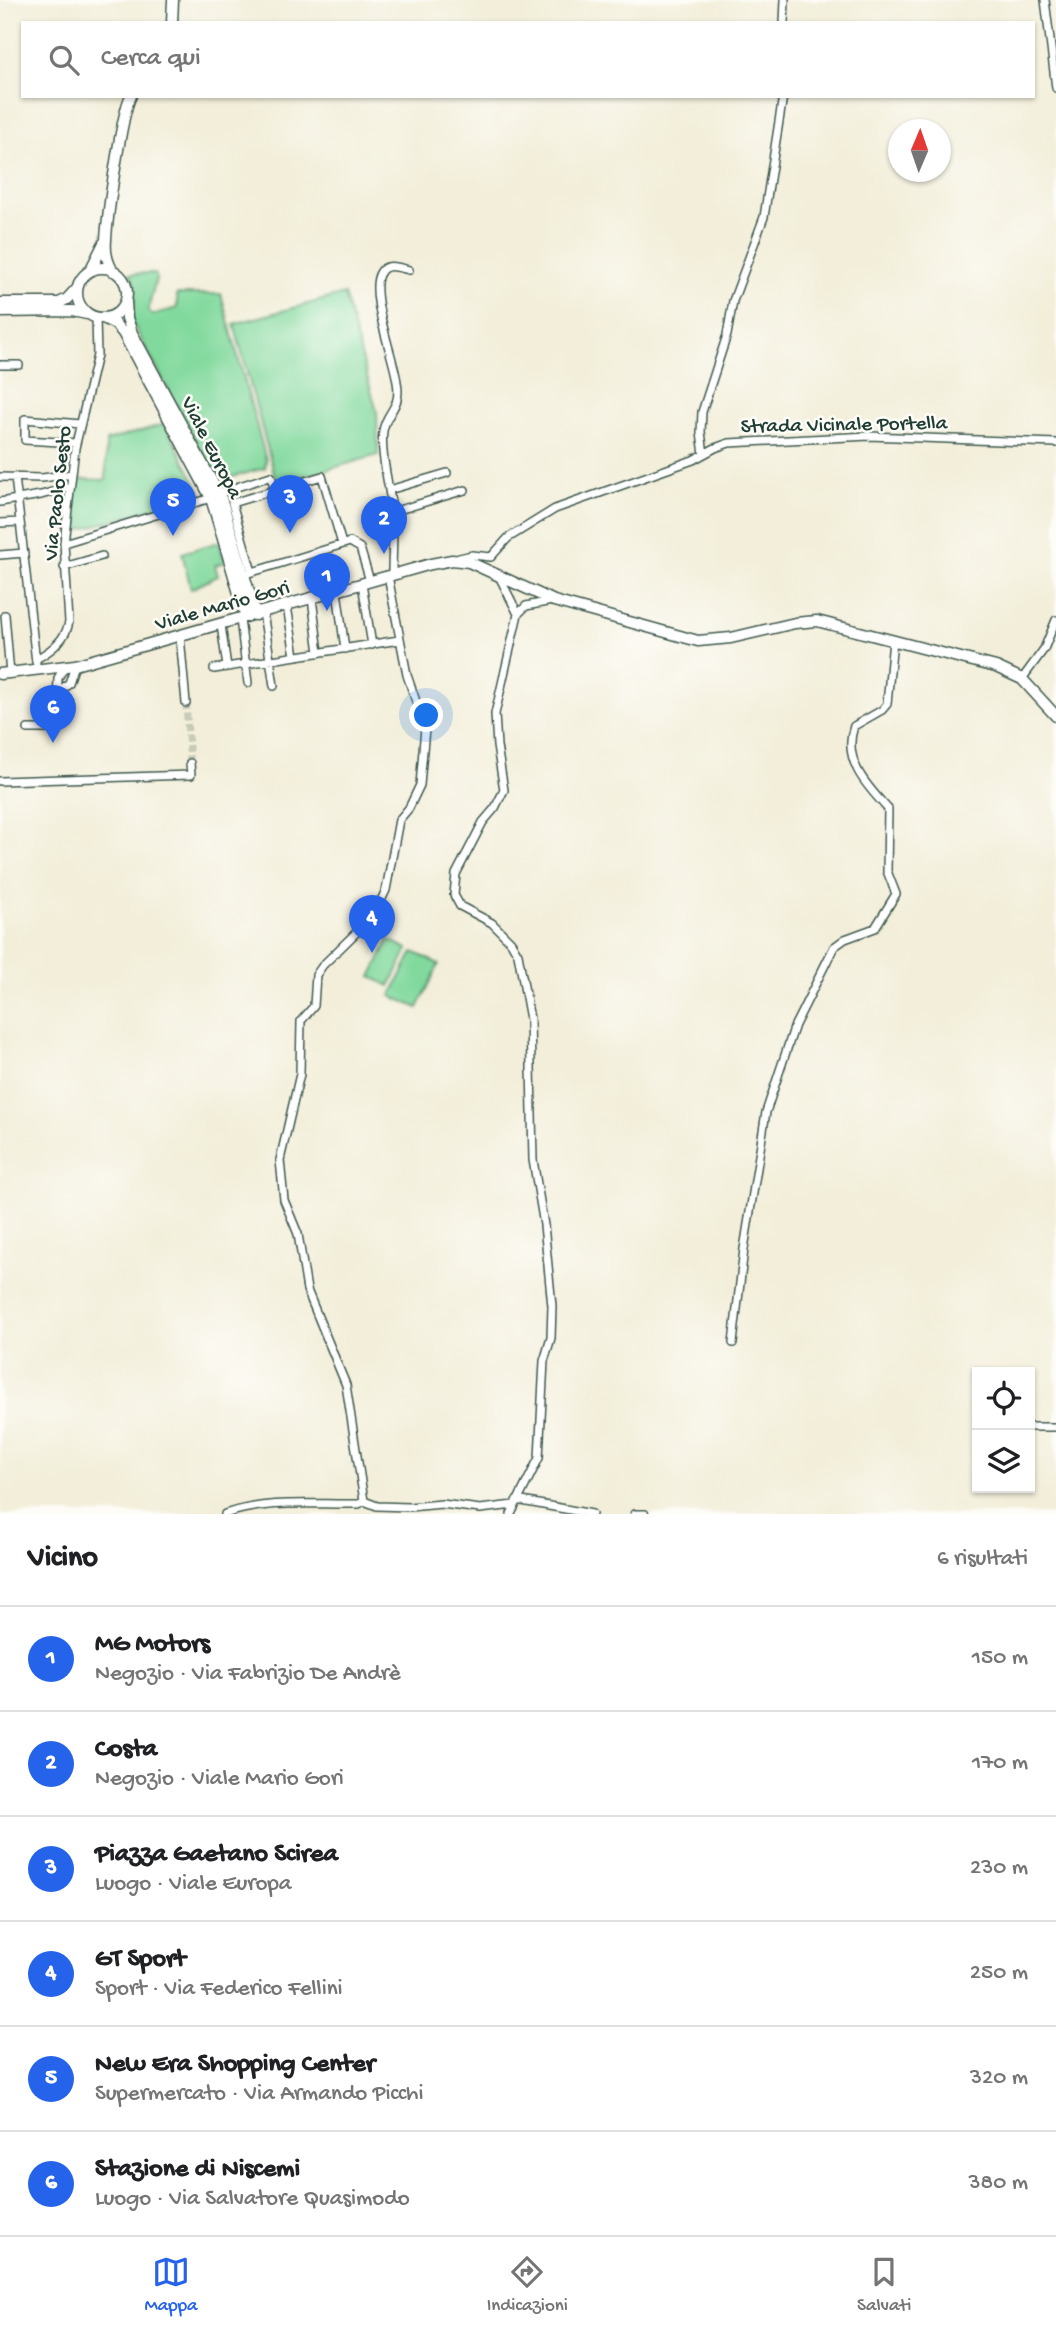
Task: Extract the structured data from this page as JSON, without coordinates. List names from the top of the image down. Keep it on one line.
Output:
{"streets":{"street":["Strada Vicinale Portella","Viale Europa","Via Paolo Sesto","Viale Mario Gori"]},"crossings":[["Strada Vicinale Portella","Viale Mario Gori"],["Viale Europa","Via Paolo Sesto"],["Viale Europa","Viale Mario Gori"],["Via Paolo Sesto","Viale Mario Gori"]],"north":"top","page":{"search":"Cerca qui","pins":["3","5","2","1","6","4"],"heading":["Vicino","6 risultati"],"list":[{"mark":"1","name":"MG Motors","note":"Negozio · Via Fabrizio De Andrè","value":"150 m"},{"mark":"2","name":"Costa","note":"Negozio · Viale Mario Gori","value":"170 m"},{"mark":"3","name":"Piazza Gaetano Scirea","note":"Luogo · Viale Europa","value":"230 m"},{"mark":"4","name":"GT Sport","note":"Sport · Via Federico Fellini","value":"250 m"},{"mark":"5","name":"New Era Shopping Center","note":"Supermercato · Via Armando Picchi","value":"320 m"},{"mark":"6","name":"Stazione di Niscemi","note":"Luogo · Via Salvatore Quasimodo","value":"380 m"}],"nav":["Mappa","Indicazioni","Salvati"]}}
